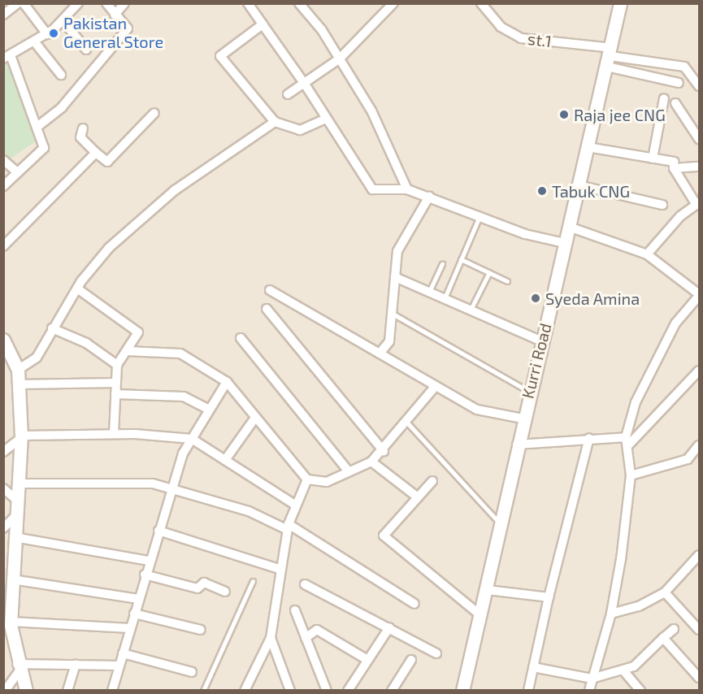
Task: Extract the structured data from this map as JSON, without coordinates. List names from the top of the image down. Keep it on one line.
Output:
{"streets":{"main road":["Kurri Road"],"street":["st.1"]},"crossings":[["st.1","Kurri Road"]],"places":["Pakistan General Store","Raja jee CNG","Tabuk CNG","Syeda Amina"]}
